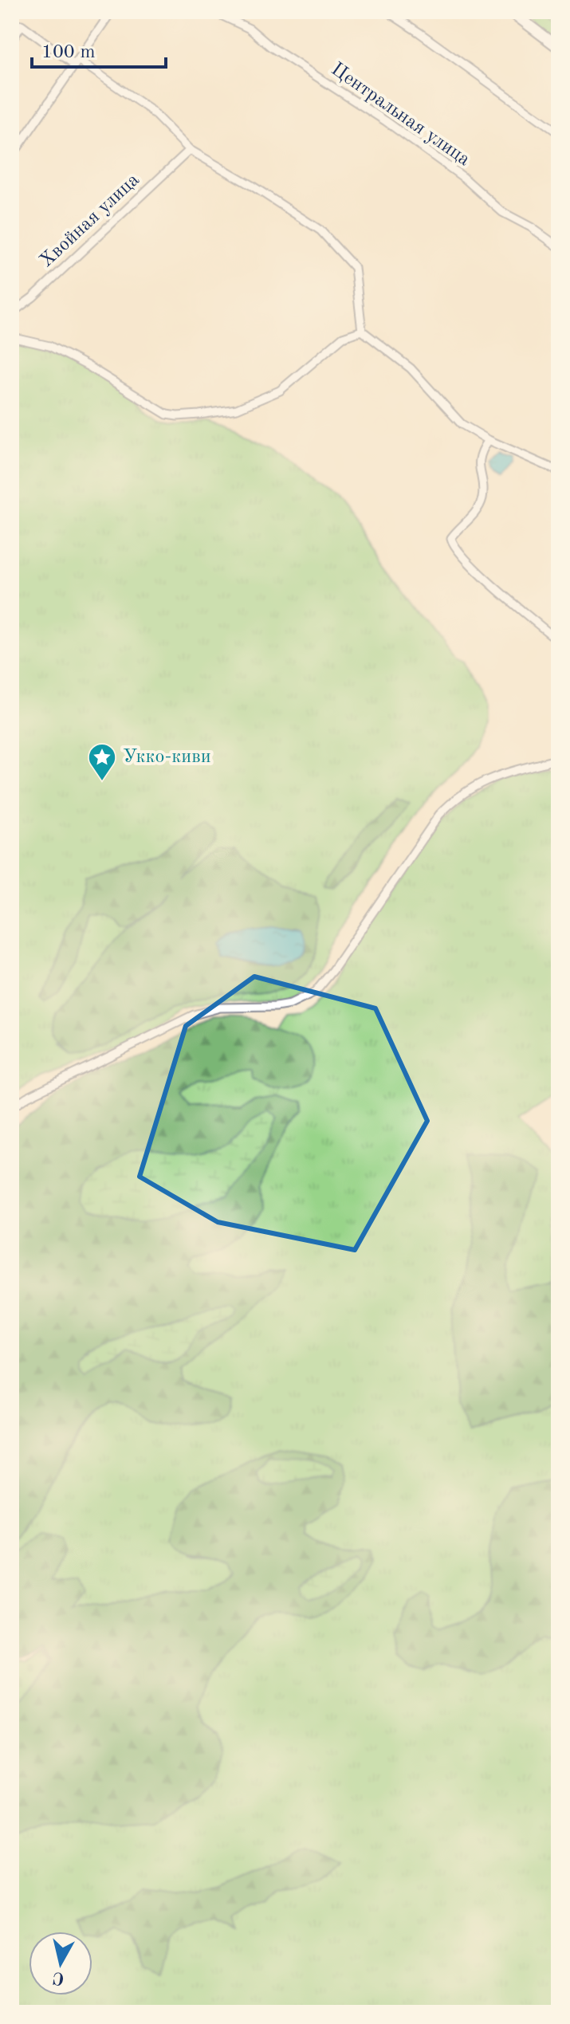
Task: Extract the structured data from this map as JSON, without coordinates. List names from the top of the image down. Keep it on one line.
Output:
{"streets":{"street":["Центральная улица","Хвойная улица"]},"places":{"place":["Укко-киви"]},"scale_bar":"100 m","north":"bottom"}
